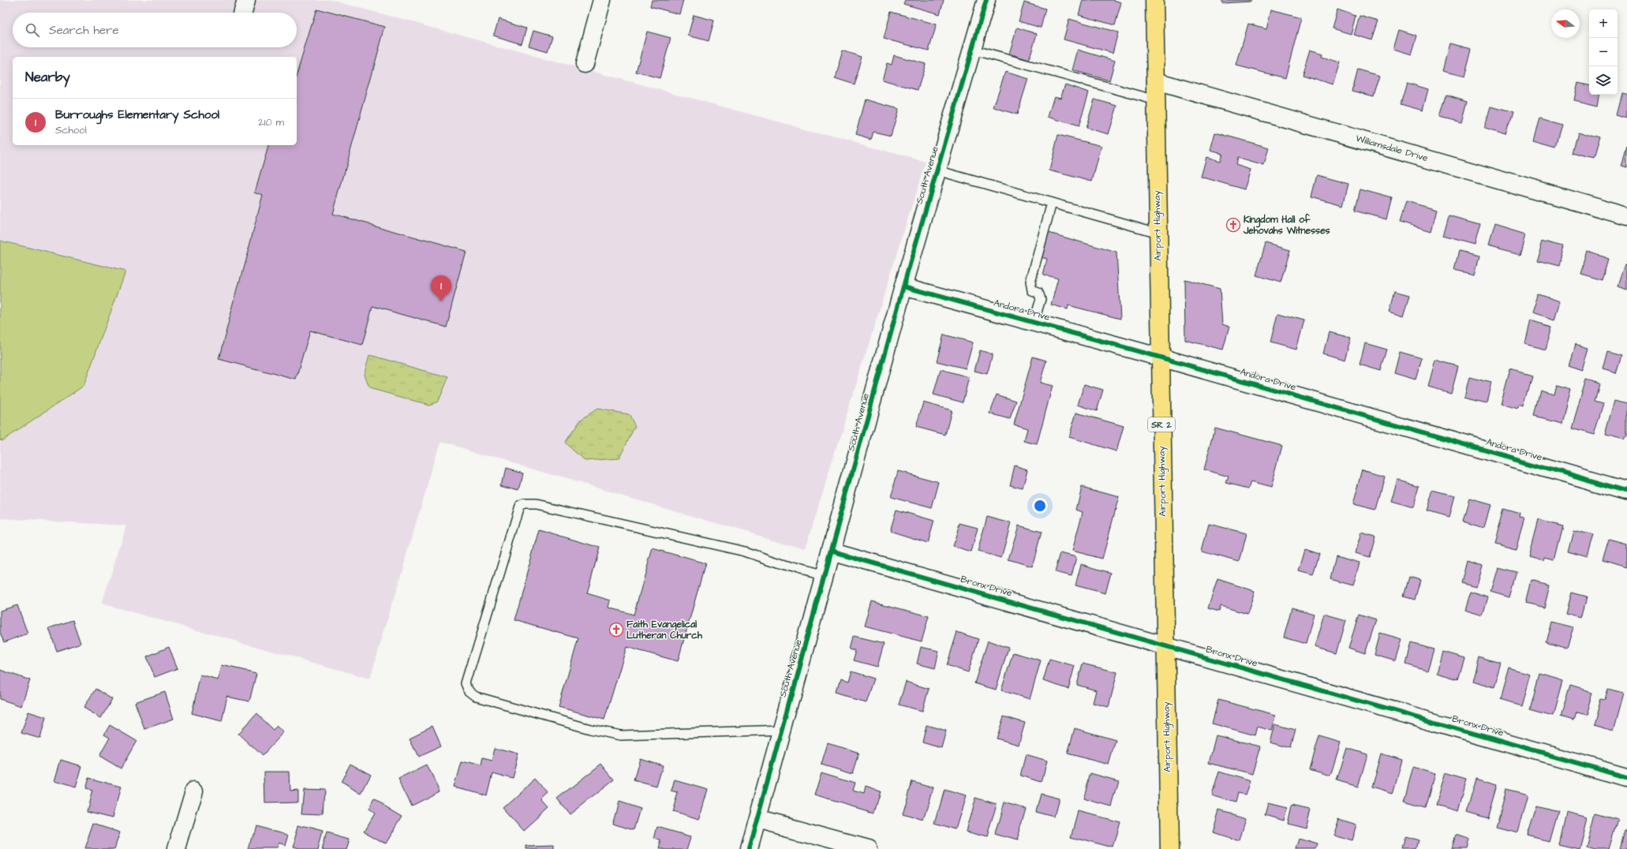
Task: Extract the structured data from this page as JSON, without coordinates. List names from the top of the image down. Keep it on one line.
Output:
{"streets":{"main road":["Airport Highway","SR 2"],"street":["Williamsdale Drive","South Avenue","Andora Drive","Bronx Drive"]},"crossings":[["Williamsdale Drive","Airport Highway"],["South Avenue","Andora Drive"],["South Avenue","Bronx Drive"],["Airport Highway","Andora Drive"],["Airport Highway","Bronx Drive"]],"places":{"church":["Kingdom Hall of Jehovahs Witnesses","Faith Evangelical Lutheran Church"]},"north":"left","page":{"map_buttons":["+","−"],"search":"Search here","heading":"Nearby","list":[{"mark":"1","name":"Burroughs Elementary School","note":"School","value":"210 m"}],"pins":"1"}}
